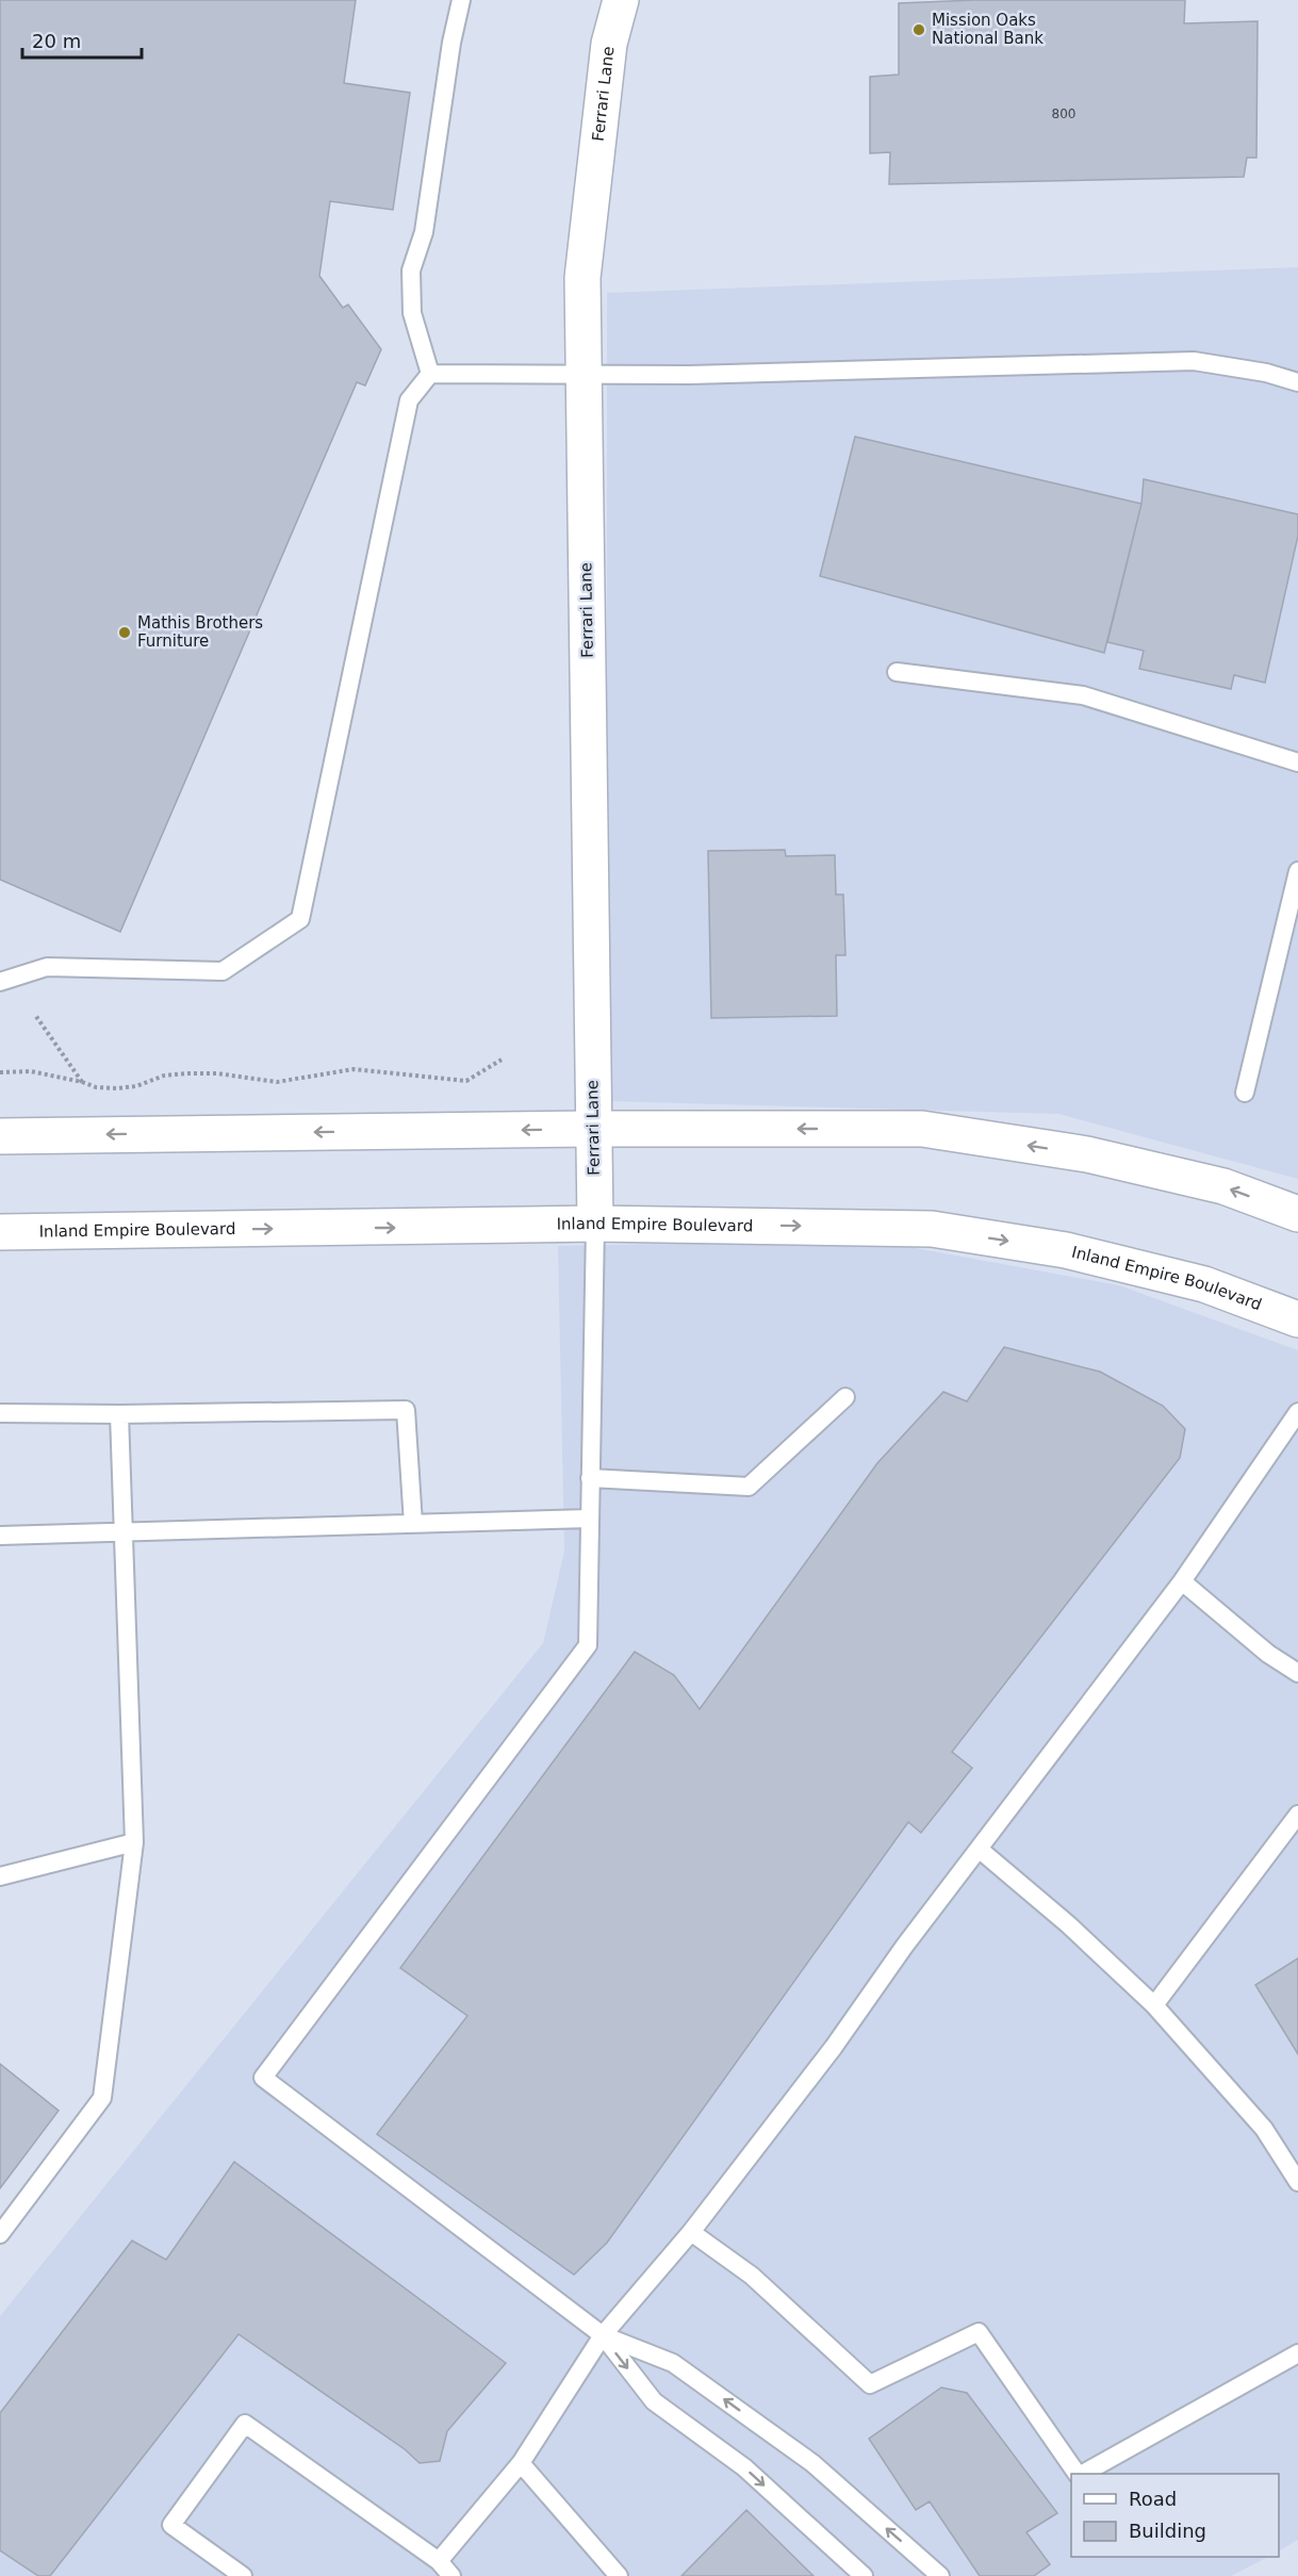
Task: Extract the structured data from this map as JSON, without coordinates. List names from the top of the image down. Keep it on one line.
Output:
{"streets":{"main road":["Ferrari Lane","Inland Empire Boulevard"]},"crossings":[["Ferrari Lane","Inland Empire Boulevard"]],"places":["Mission Oaks National Bank","Mathis Brothers Furniture"],"house_numbers":["800"],"legend":["Road","Building"],"scale_bar":"20 m"}
